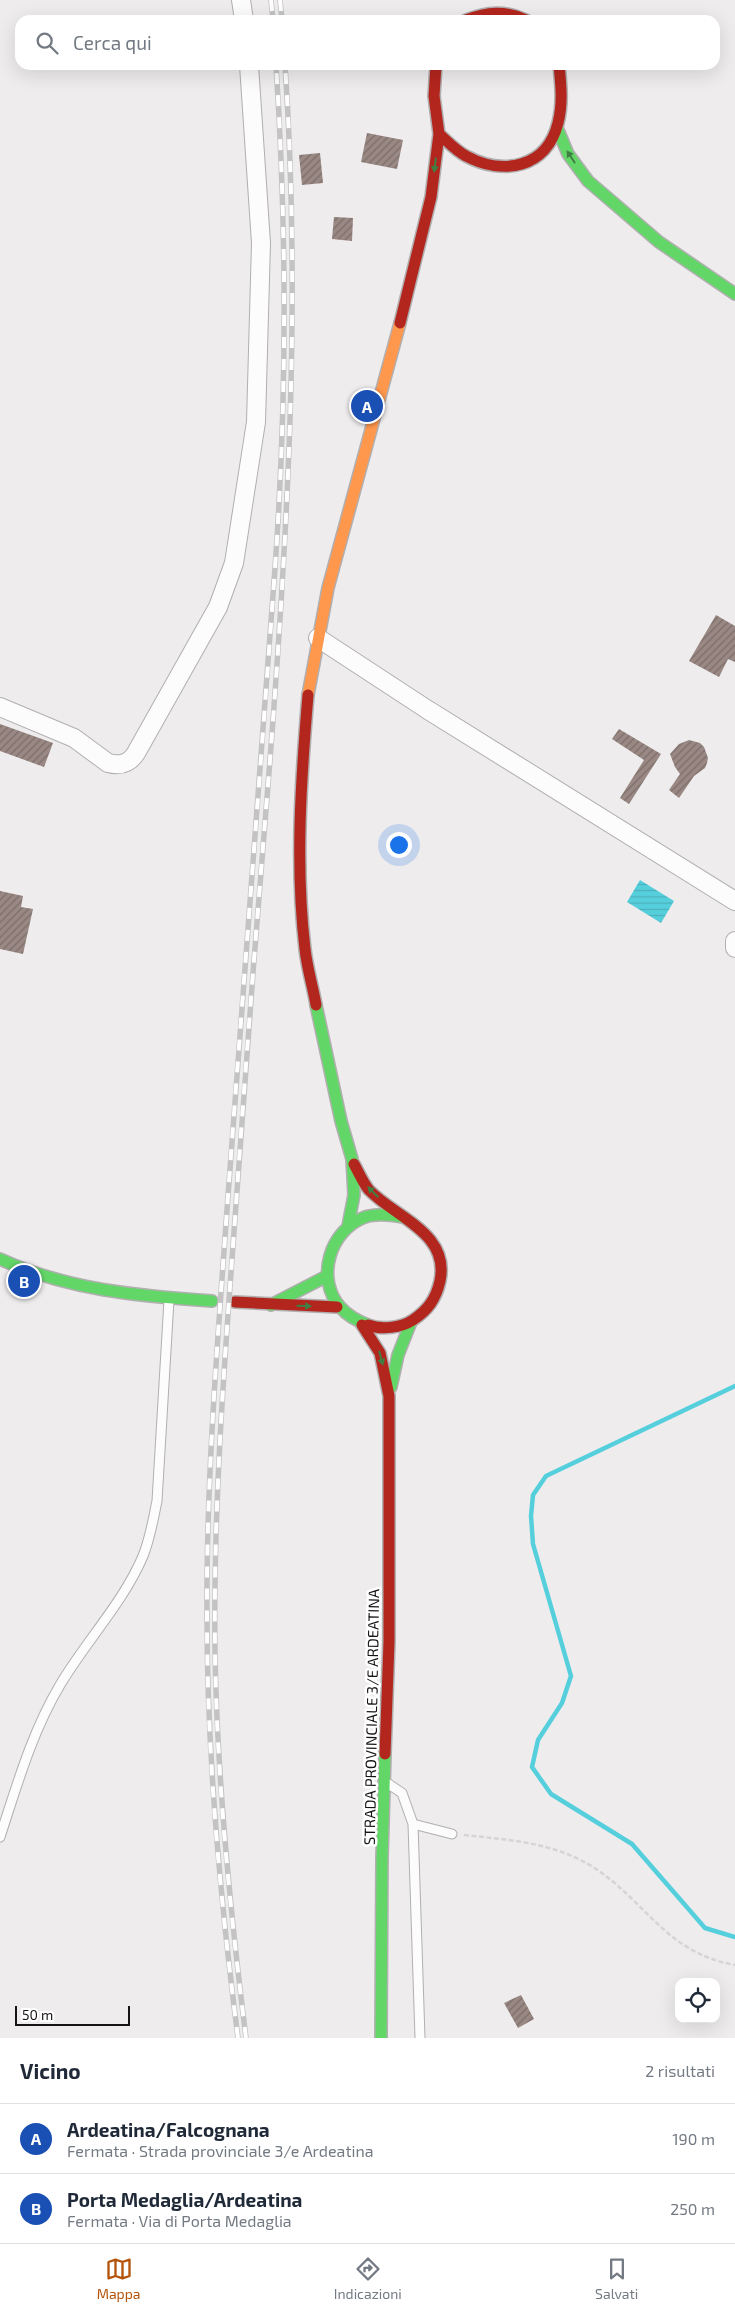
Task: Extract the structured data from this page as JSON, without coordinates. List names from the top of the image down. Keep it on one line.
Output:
{"streets":{"main road":["STRADA PROVINCIALE 3/E ARDEATINA"]},"scale_bar":"50 m","page":{"search":"Cerca qui","pins":["A","B"],"scale":"50 m","heading":["Vicino","2 risultati"],"list":[{"mark":"A","name":"Ardeatina/Falcognana","note":"Fermata · Strada provinciale 3/e Ardeatina","value":"190 m"},{"mark":"B","name":"Porta Medaglia/Ardeatina","note":"Fermata · Via di Porta Medaglia","value":"250 m"}],"nav":["Mappa","Indicazioni","Salvati"]}}
